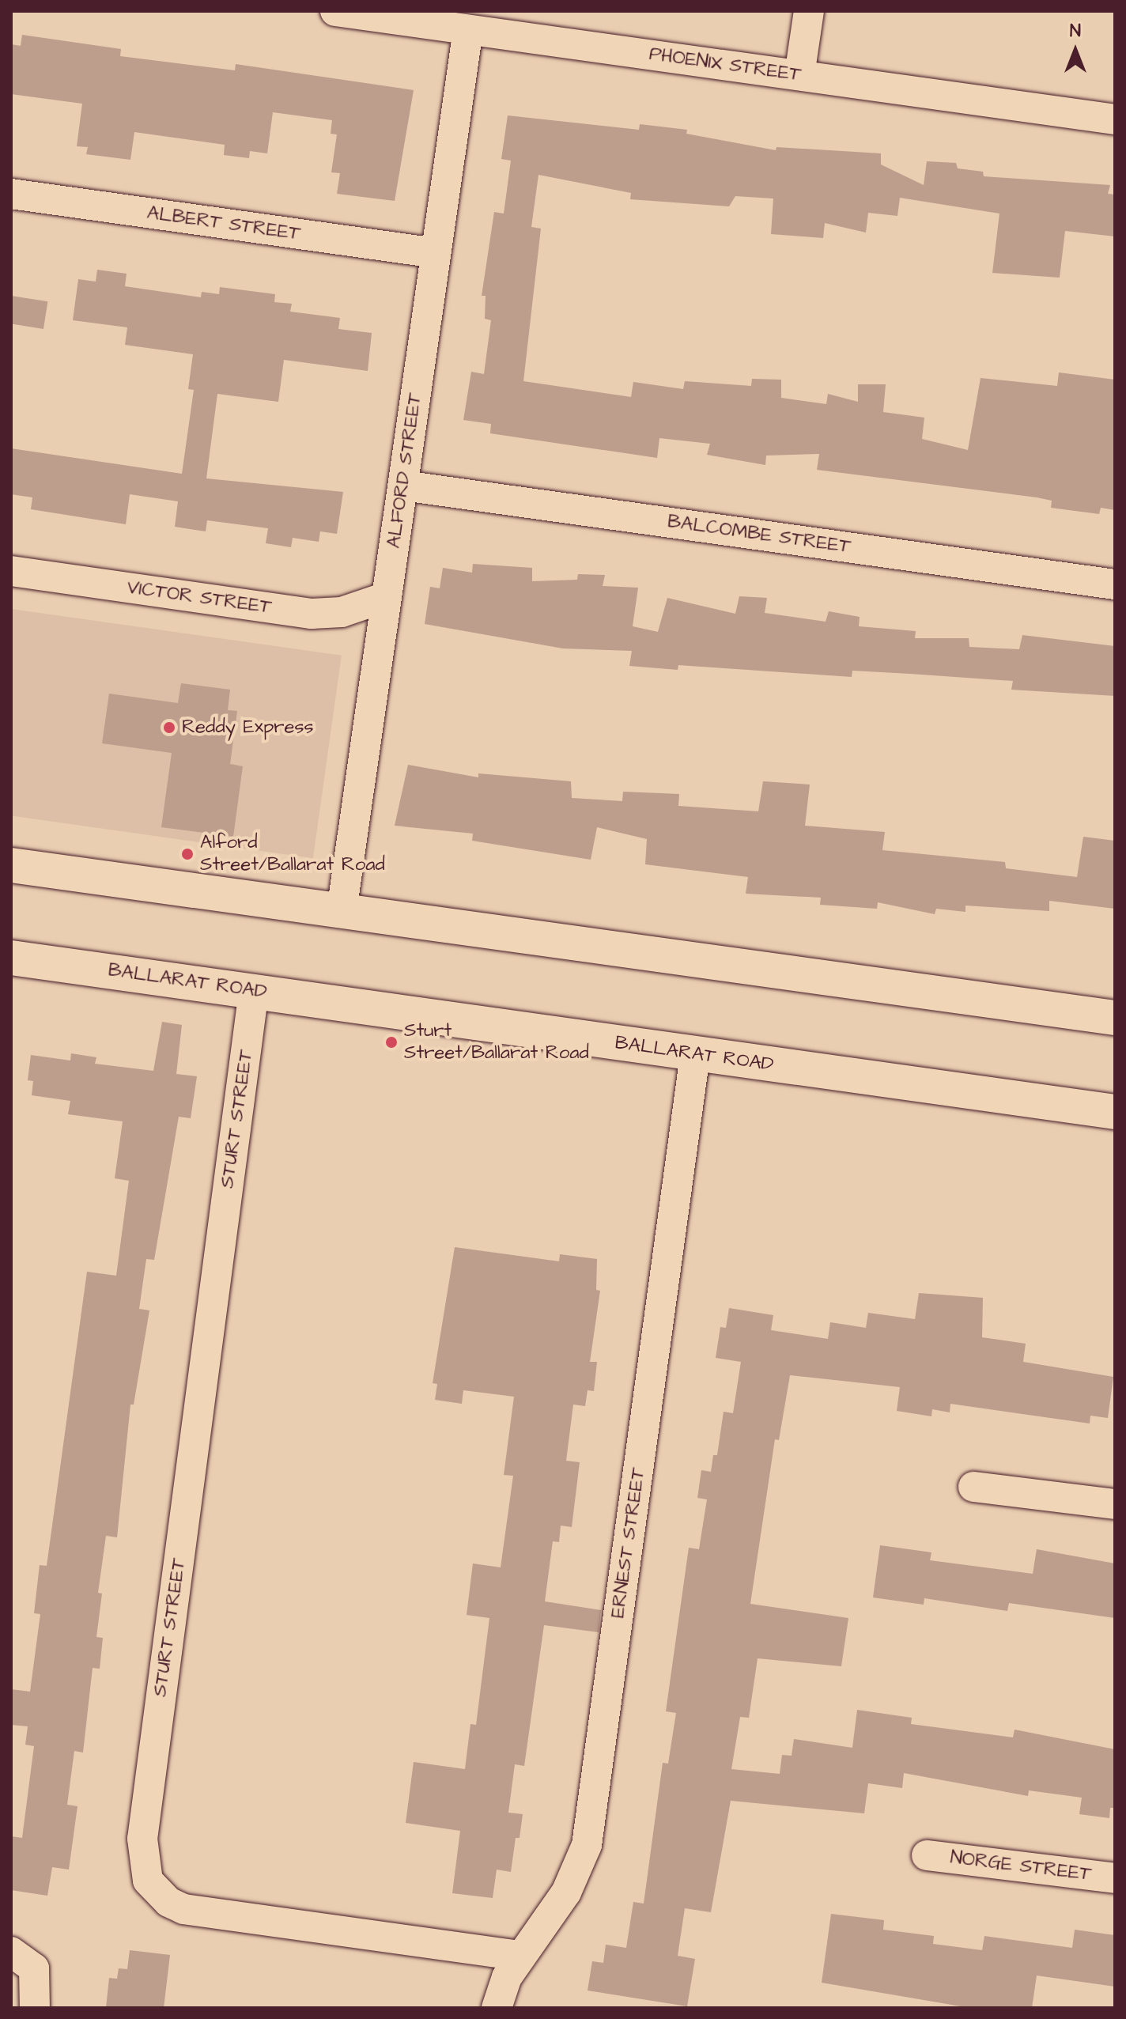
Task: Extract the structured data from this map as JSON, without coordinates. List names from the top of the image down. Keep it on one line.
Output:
{"streets":{"highway":["BALLARAT ROAD"],"street":["PHOENIX STREET","ALBERT STREET","ALFORD STREET","BALCOMBE STREET","VICTOR STREET","STURT STREET","ERNEST STREET","NORGE STREET"]},"crossings":[["PHOENIX STREET","ALFORD STREET"],["ALBERT STREET","ALFORD STREET"],["ALFORD STREET","BALCOMBE STREET"],["ALFORD STREET","VICTOR STREET"],["BALLARAT ROAD","STURT STREET"],["BALLARAT ROAD","ERNEST STREET"],["STURT STREET","ERNEST STREET"]],"places":["Reddy Express","Alford Street/Ballarat Road","Sturt Street/Ballarat Road"],"north":"top"}
